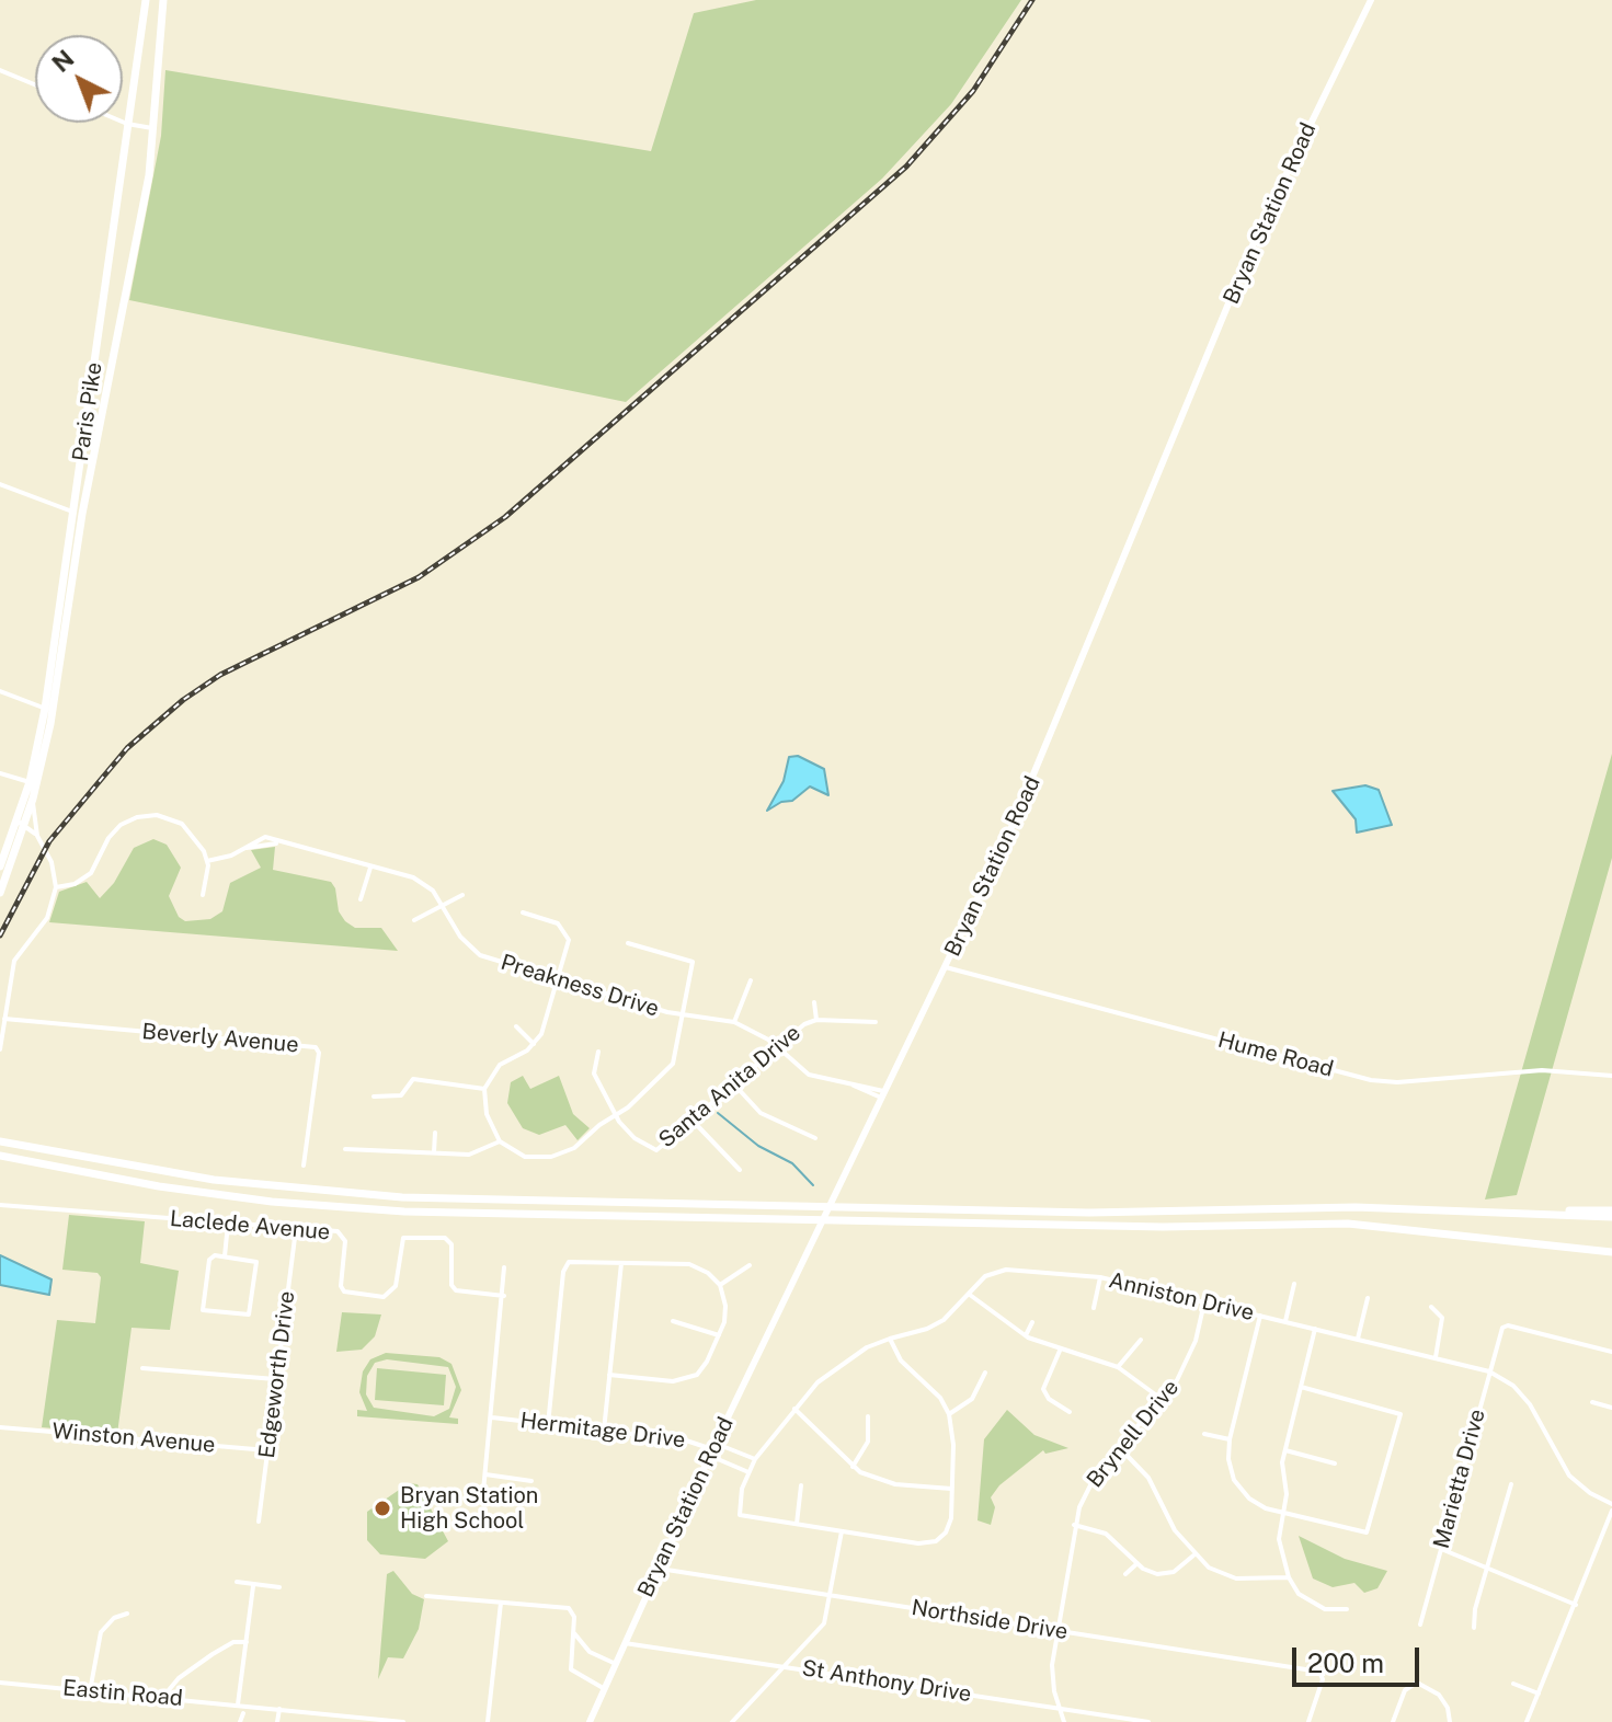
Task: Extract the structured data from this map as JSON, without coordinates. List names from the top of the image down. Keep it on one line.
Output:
{"streets":{"highway":["Paris Pike"],"main road":["Bryan Station Road"],"street":["Preakness Drive","Beverly Avenue","Hume Road","Santa Anita Drive","Laclede Avenue","Anniston Drive","Edgeworth Drive","Hermitage Drive","Brynell Drive","Winston Avenue","Marietta Drive","Northside Drive","St Anthony Drive","Eastin Road"]},"crossings":[["Bryan Station Road","Preakness Drive"],["Bryan Station Road","Hume Road"],["Bryan Station Road","Hermitage Drive"],["Bryan Station Road","Northside Drive"],["Bryan Station Road","St Anthony Drive"],["Preakness Drive","Santa Anita Drive"],["Laclede Avenue","Edgeworth Drive"],["Anniston Drive","Brynell Drive"],["Anniston Drive","Marietta Drive"],["Edgeworth Drive","Winston Avenue"],["Brynell Drive","Northside Drive"],["Brynell Drive","St Anthony Drive"]],"places":["Bryan Station High School"],"scale_bar":"200 m","north":"top left"}
